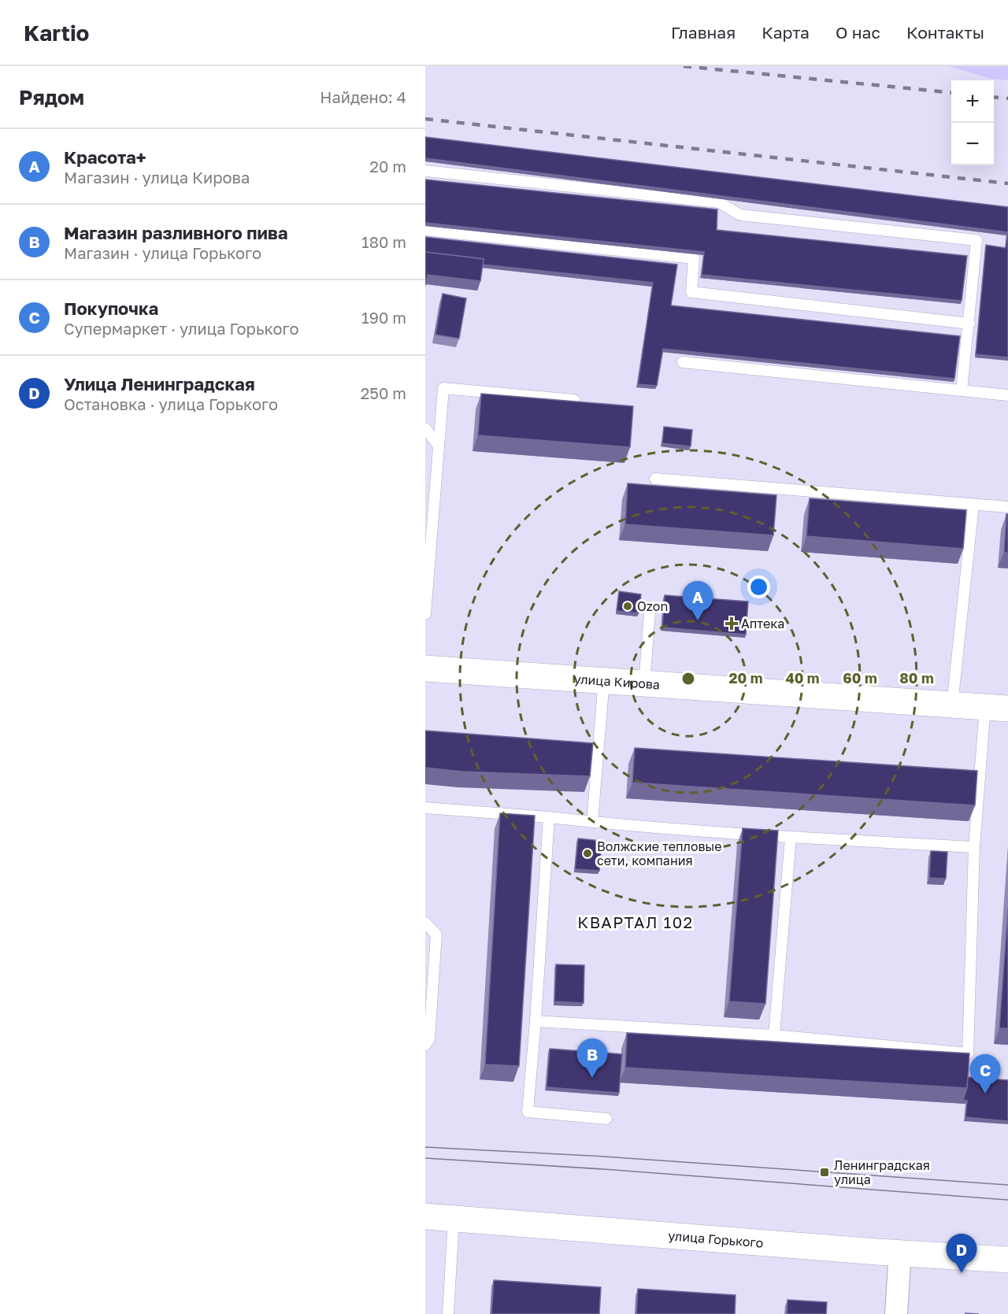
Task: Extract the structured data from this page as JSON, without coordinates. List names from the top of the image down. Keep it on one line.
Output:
{"streets":{"street":["улица Кирова","улица Горького"]},"districts":["КВАРТАЛ 102"],"places":{"other":["Ozon","Волжские тепловые сети, компания"],"health":["Аптека"],"transit":["Ленинградская улица"]},"page":{"header":"Kartio","nav":["Главная","Карта","О нас","Контакты"],"heading":["Рядом","Найдено: 4"],"map_buttons":["+","−"],"list":[{"mark":"A","name":"Красота+","note":"Магазин · улица Кирова","value":"20 m"},{"mark":"B","name":"Магазин разливного пива","note":"Магазин · улица Горького","value":"180 m"},{"mark":"C","name":"Покупочка","note":"Супермаркет · улица Горького","value":"190 m"},{"mark":"D","name":"Улица Ленинградская","note":"Остановка · улица Горького","value":"250 m"}],"pins":["A","B","C","D"]},"rings":["20 m","40 m","60 m","80 m"]}
